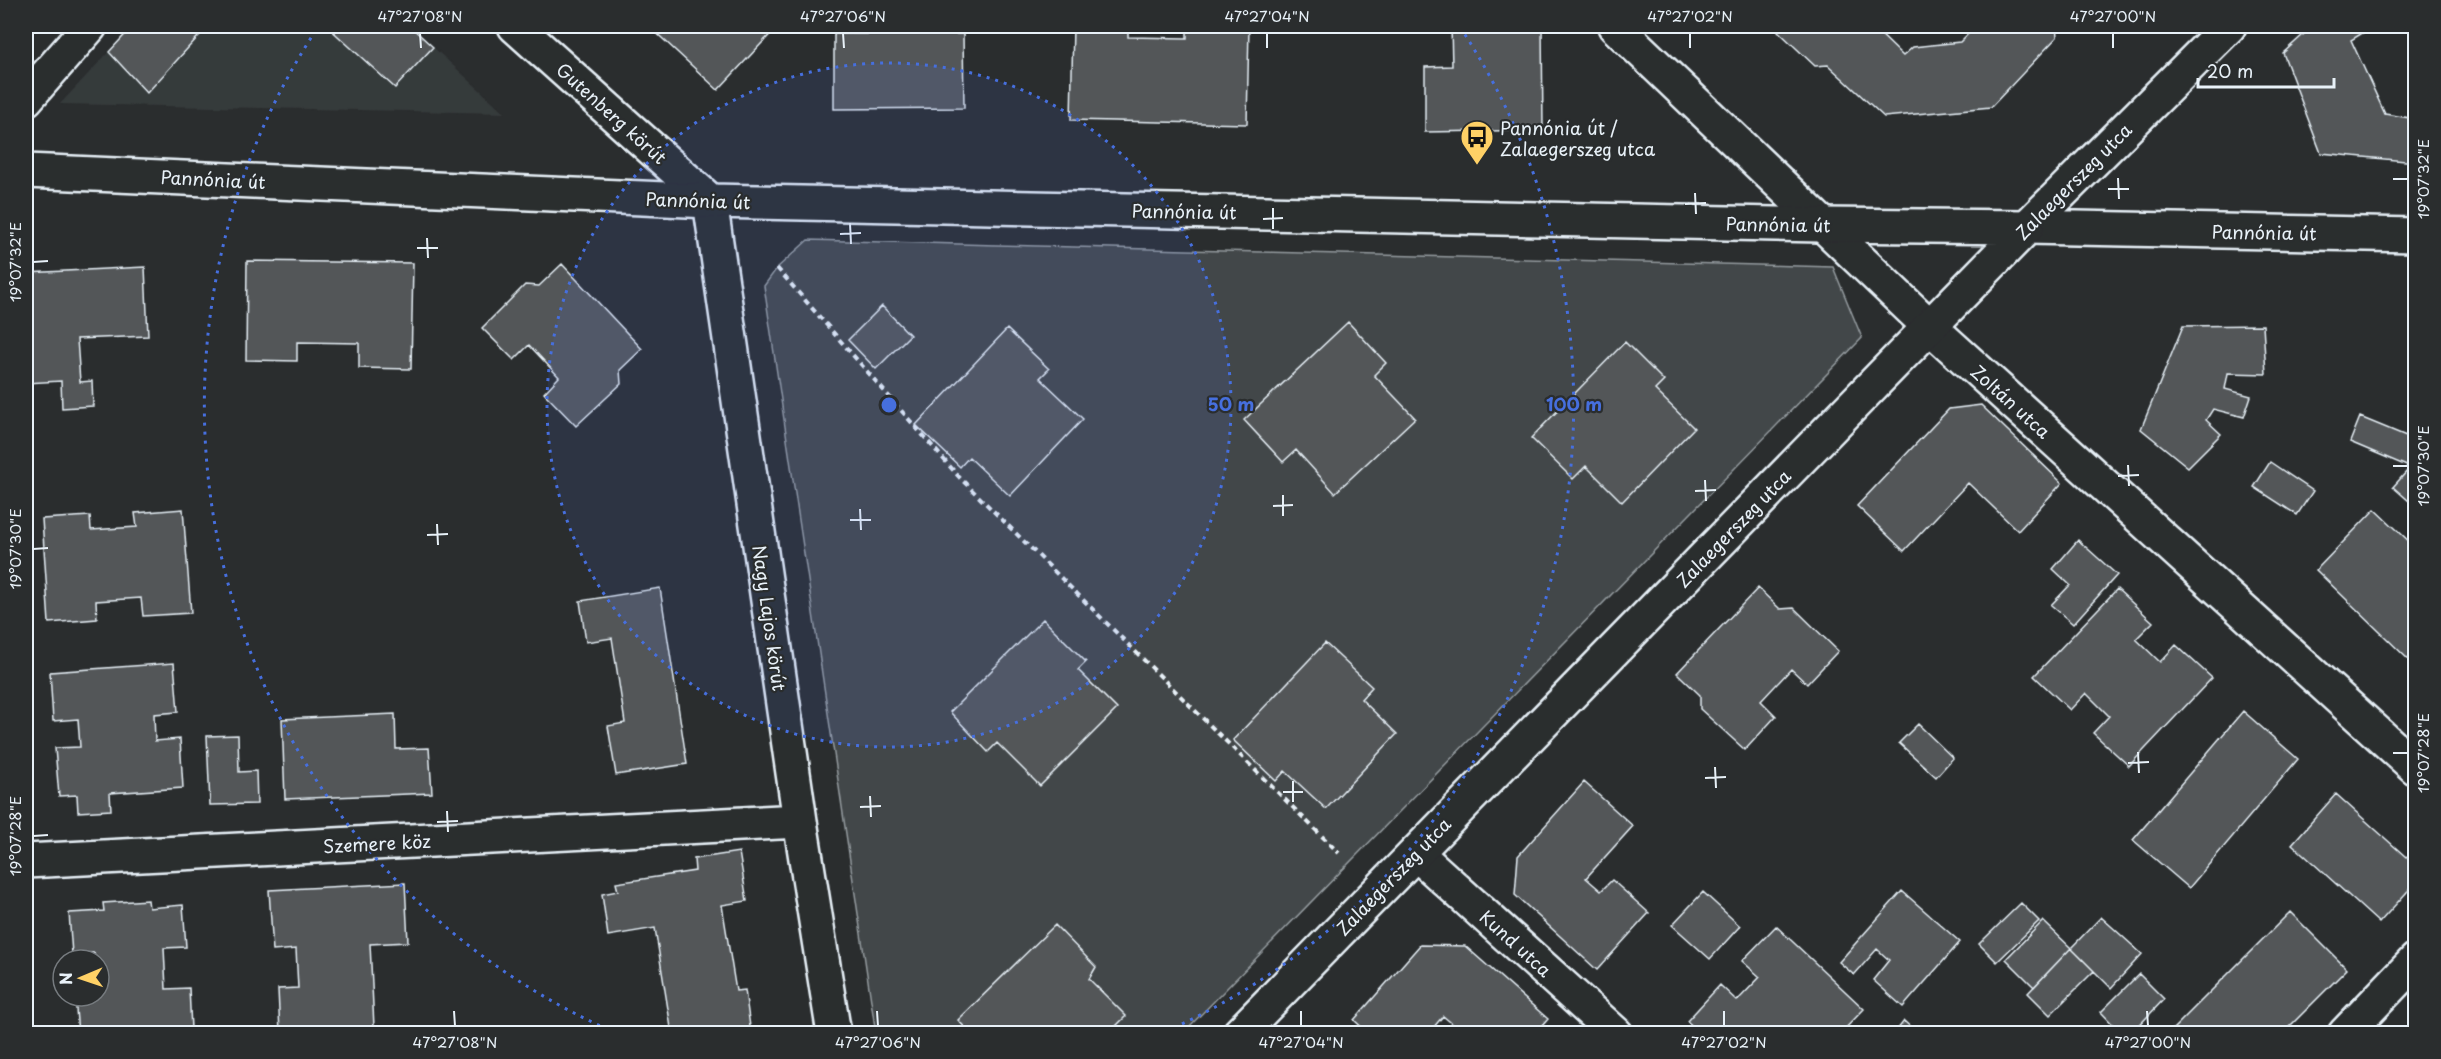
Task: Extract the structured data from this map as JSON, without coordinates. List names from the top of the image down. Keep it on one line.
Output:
{"streets":{"street":["Gutenberg körút","Pannónia út","Zalaegerszeg utca","Zoltán utca","Nagy Lajos körút","Szemere köz","Kund utca"]},"crossings":[["Gutenberg körút","Pannónia út"],["Gutenberg körút","Nagy Lajos körút"],["Pannónia út","Zalaegerszeg utca"],["Pannónia út","Zoltán utca"],["Pannónia út","Nagy Lajos körút"],["Zalaegerszeg utca","Zoltán utca"],["Zalaegerszeg utca","Kund utca"],["Nagy Lajos körút","Szemere köz"]],"places":{"bus stop":["Pannónia út / Zalaegerszeg utca"]},"scale_bar":"20 m","north":"left","coordinates":["47°27'08\"N","47°27'06\"N","47°27'04\"N","47°27'02\"N","47°27'00\"N","19°07'32\"E","19°07'30\"E","19°07'28\"E"],"rings":["50 m","100 m"]}
